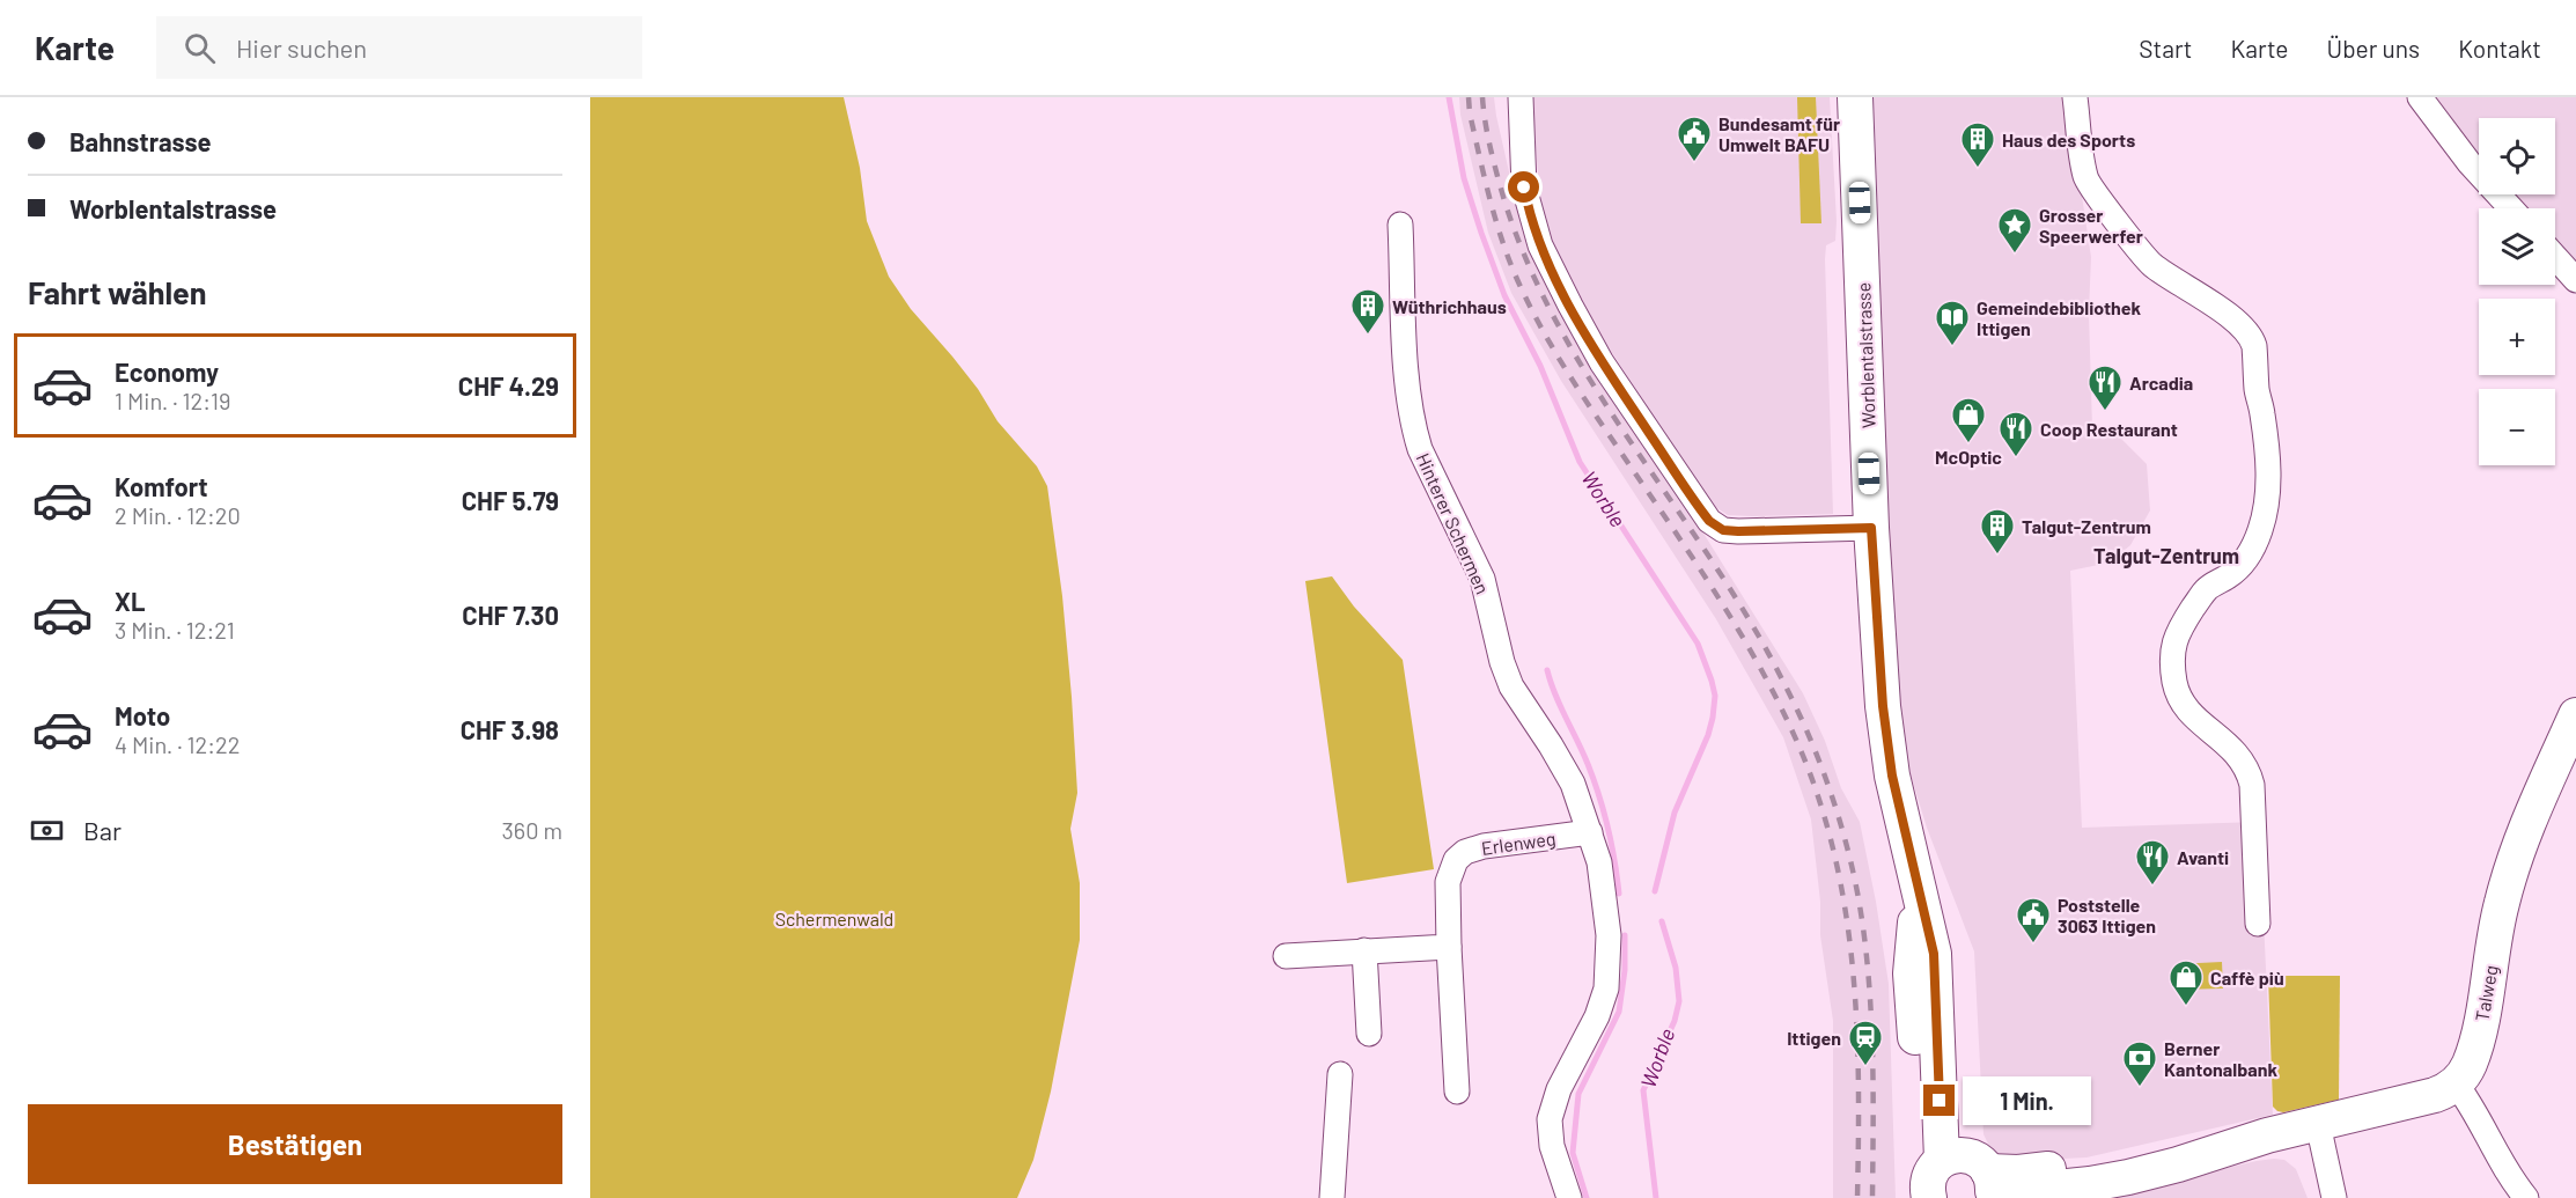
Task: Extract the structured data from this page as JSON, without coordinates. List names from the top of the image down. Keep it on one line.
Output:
{"streets":{"main road":["Worblentalstrasse","Talweg"],"street":["Hinterer Schermen","Erlenweg"]},"crossings":[["Hinterer Schermen","Erlenweg"]],"districts":["Talgut-Zentrum"],"water":["Worble"],"parks":["Schermenwald"],"places":{"public building":["Bundesamt für Umwelt BAFU","Poststelle 3063 Ittigen"],"building":["Haus des Sports","Wüthrichhaus","Talgut-Zentrum"],"place":["Grosser Speerwerfer"],"library":["Gemeindebibliothek Ittigen"],"restaurant":["Arcadia","Coop Restaurant","Avanti"],"shop":["McOptic","Caffè più"],"station":["Ittigen"],"bank":["Berner Kantonalbank"]},"page":{"header":"Karte","search":"Hier suchen","nav":["Start","Karte","Über uns","Kontakt"],"banner":["Bahnstrasse","Worblentalstrasse"],"map_buttons":["+","−"],"heading":"Fahrt wählen","list":[{"name":"Economy","note":"1 Min. · 12:19","value":"CHF 4.29"},{"name":"Komfort","note":"2 Min. · 12:20","value":"CHF 5.79"},{"name":"XL","note":"3 Min. · 12:21","value":"CHF 7.30"},{"name":"Moto","note":"4 Min. · 12:22","value":"CHF 3.98"}],"pay":["Bar","360 m"],"bubble":"1 Min.","buttons":"Bestätigen"}}
